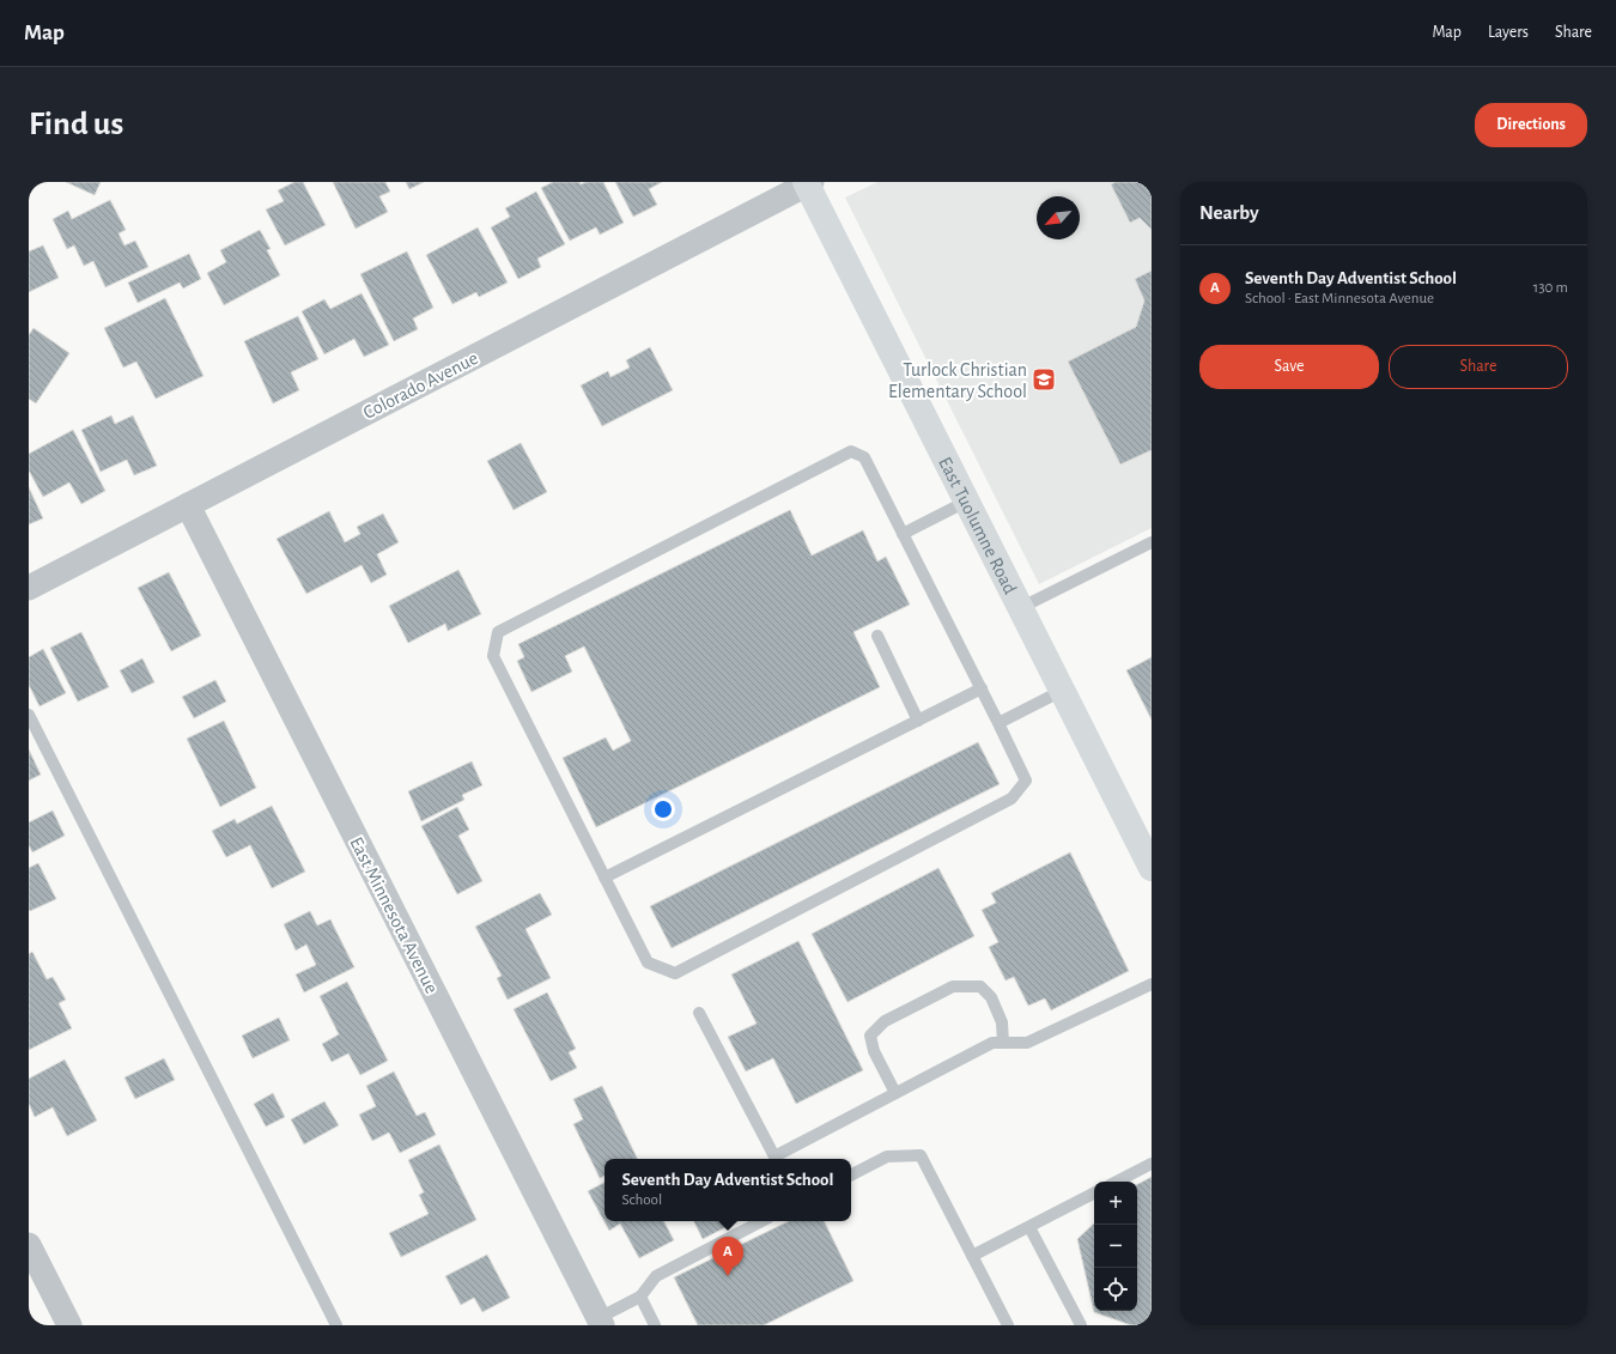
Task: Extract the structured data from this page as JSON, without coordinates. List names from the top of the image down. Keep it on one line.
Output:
{"streets":{"street":["Colorado Avenue","East Tuolumne Road","East Minnesota Avenue"]},"crossings":[["Colorado Avenue","East Tuolumne Road"],["Colorado Avenue","East Minnesota Avenue"]],"places":{"school or university":["Turlock Christian Elementary School"]},"north":"bottom left","page":{"header":"Map","nav":["Map","Layers","Share"],"buttons":["Directions",["Save","Share"]],"title":"Find us","heading":"Nearby","list":[{"mark":"A","name":"Seventh Day Adventist School","note":"School · East Minnesota Avenue","value":"130 m"}],"popup":["Seventh Day Adventist School","School"],"map_buttons":["+","−"],"pins":"A"}}
